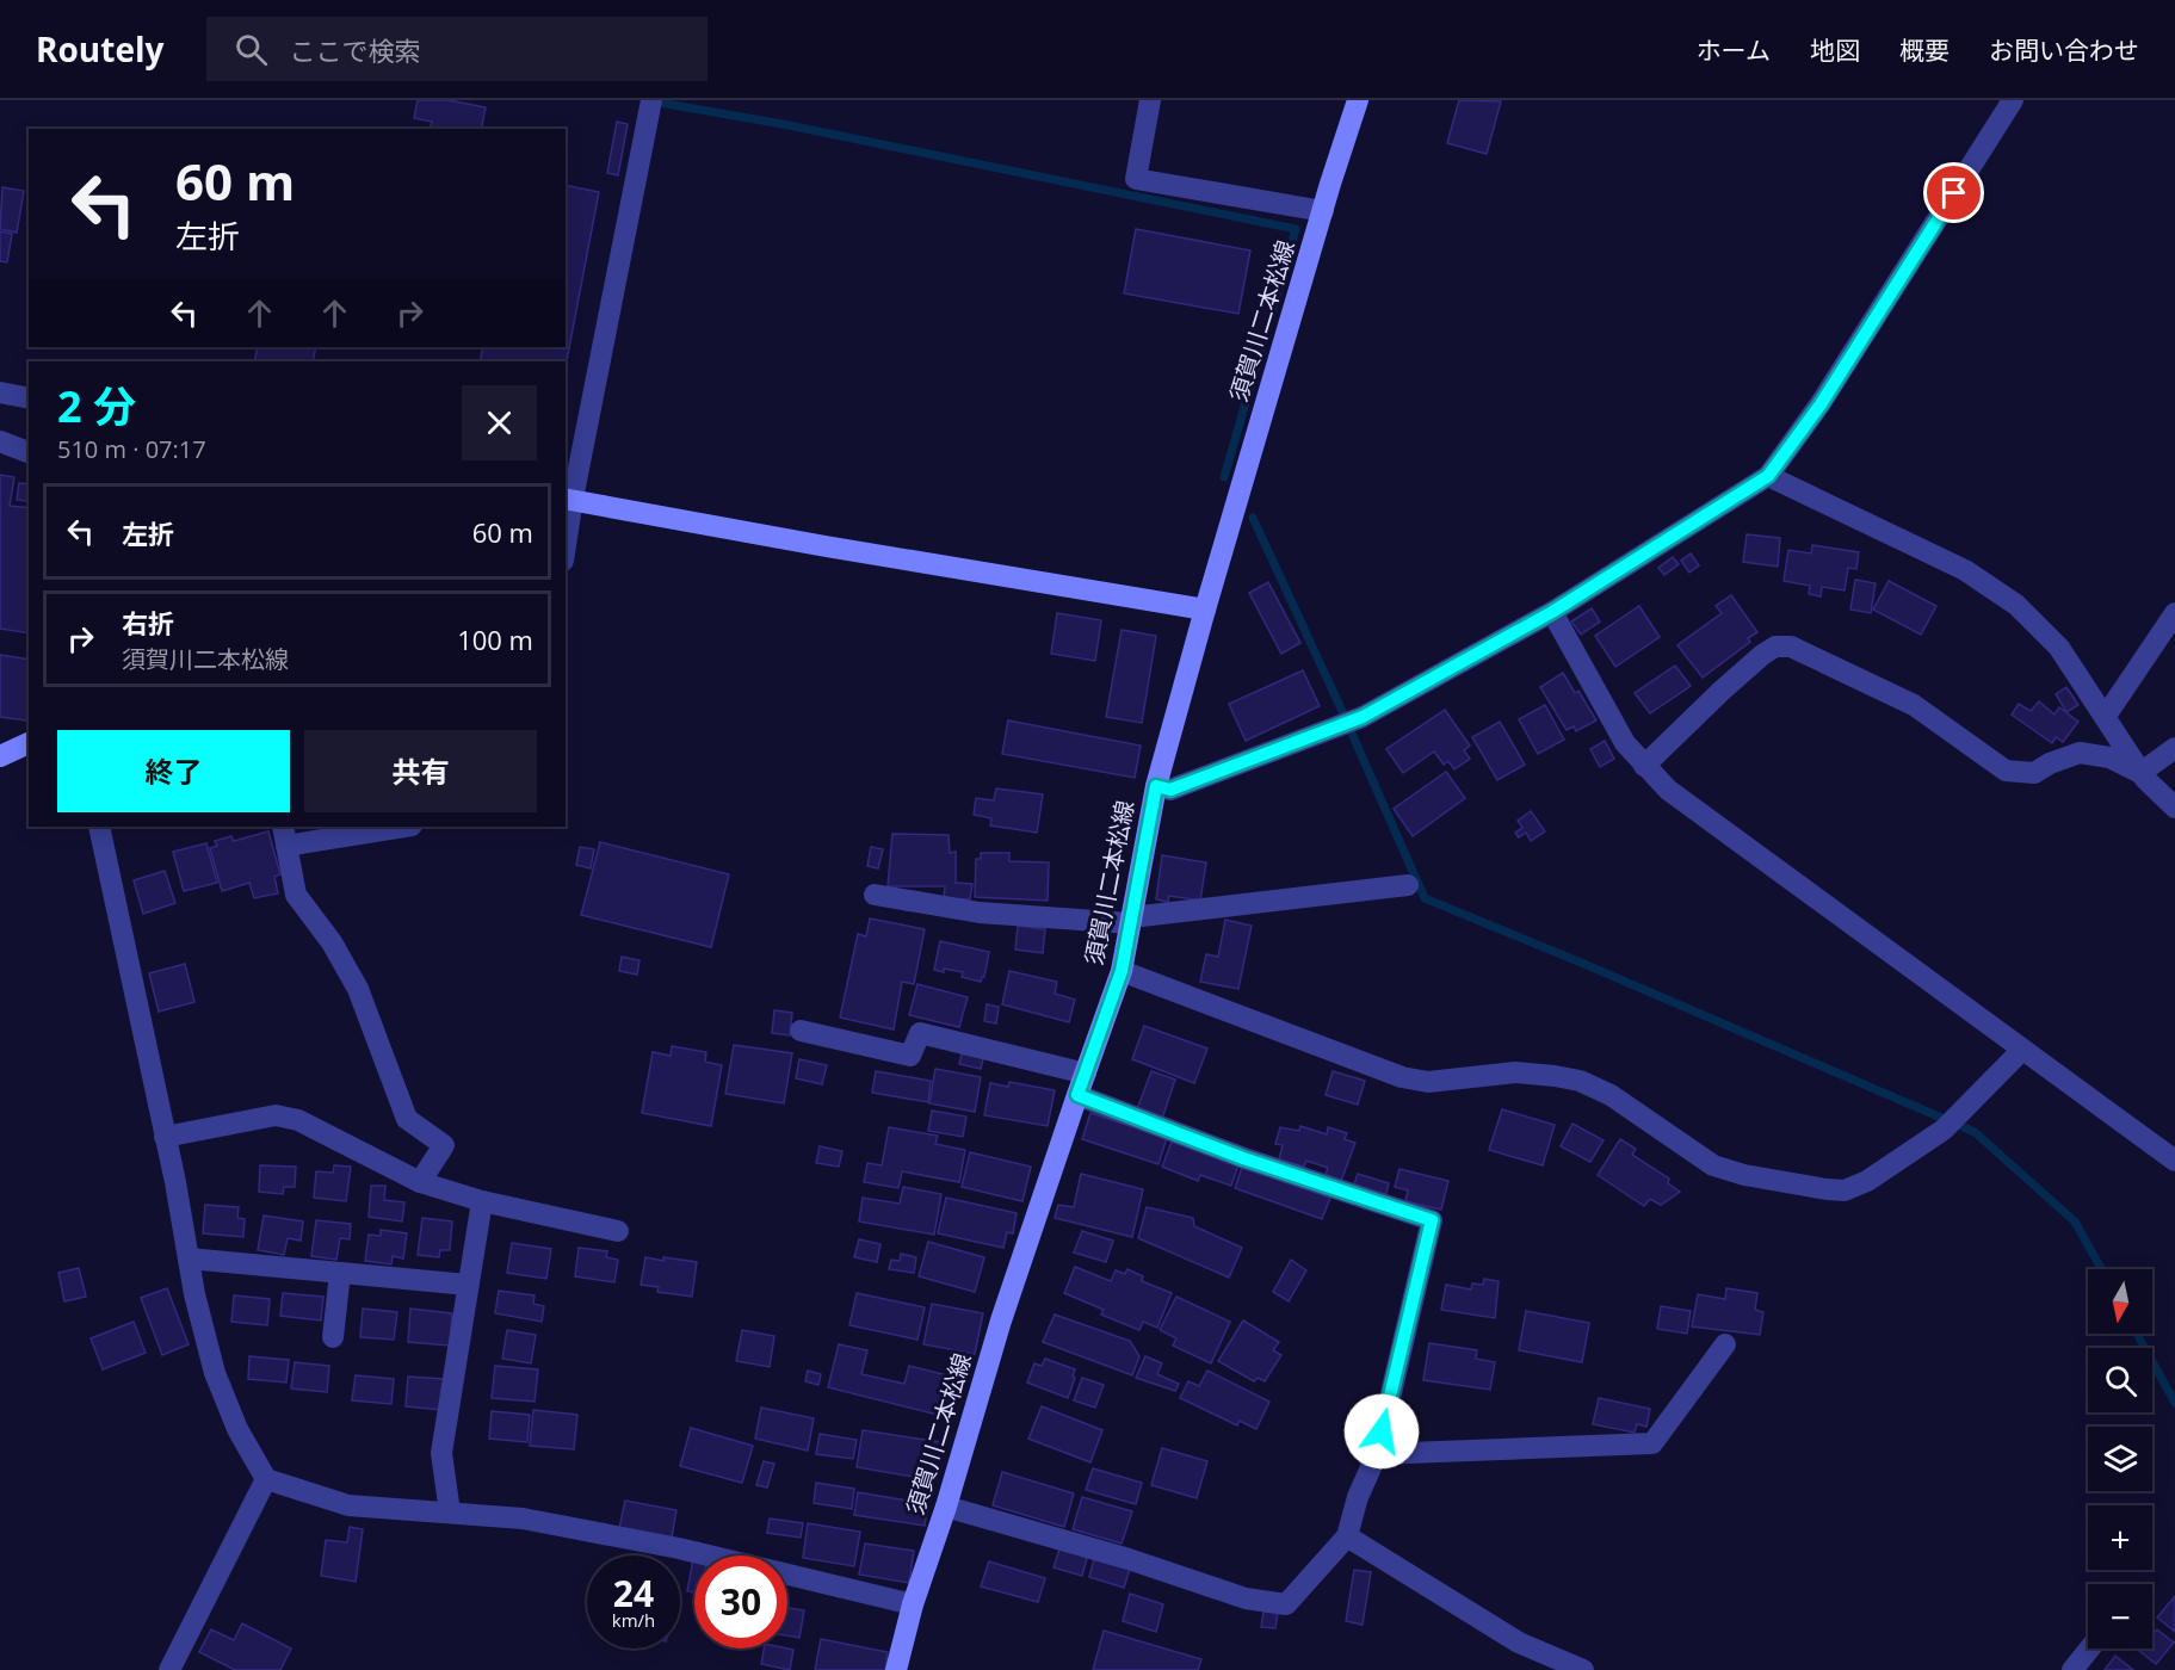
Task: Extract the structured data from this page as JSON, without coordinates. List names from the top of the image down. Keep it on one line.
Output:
{"streets":{"main road":["須賀川二本松線"]},"north":"bottom","page":{"header":"Routely","search":"ここで検索","nav":["ホーム","地図","概要","お問い合わせ"],"turn":["60 m","左折"],"heading":["2 分","510 m · 07:17"],"list":[{"name":"左折","value":"60 m"},{"name":"右折","note":"須賀川二本松線","value":"100 m"}],"buttons":["終了","共有"],"map_buttons":["+","−"],"speed":"24 km/h","limit":"30"}}
